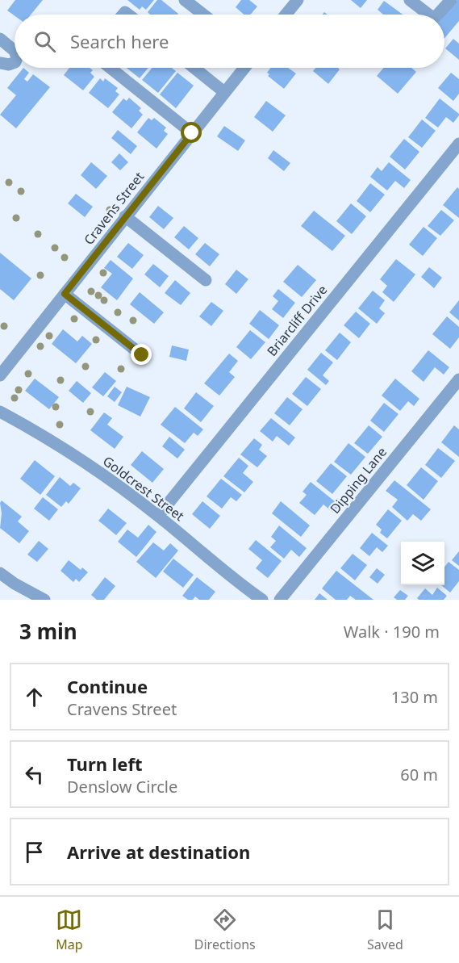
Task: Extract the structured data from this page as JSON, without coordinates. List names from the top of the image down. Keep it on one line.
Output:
{"streets":{"street":["Cravens Street","Briarcliff Drive","Dipping Lane","Goldcrest Street"]},"crossings":[["Briarcliff Drive","Goldcrest Street"]],"page":{"search":"Search here","heading":["3 min","Walk · 190 m"],"list":[["Continue","Cravens Street","130 m"],["Turn left","Denslow Circle","60 m"],"Arrive at destination"],"nav":["Map","Directions","Saved"]}}
